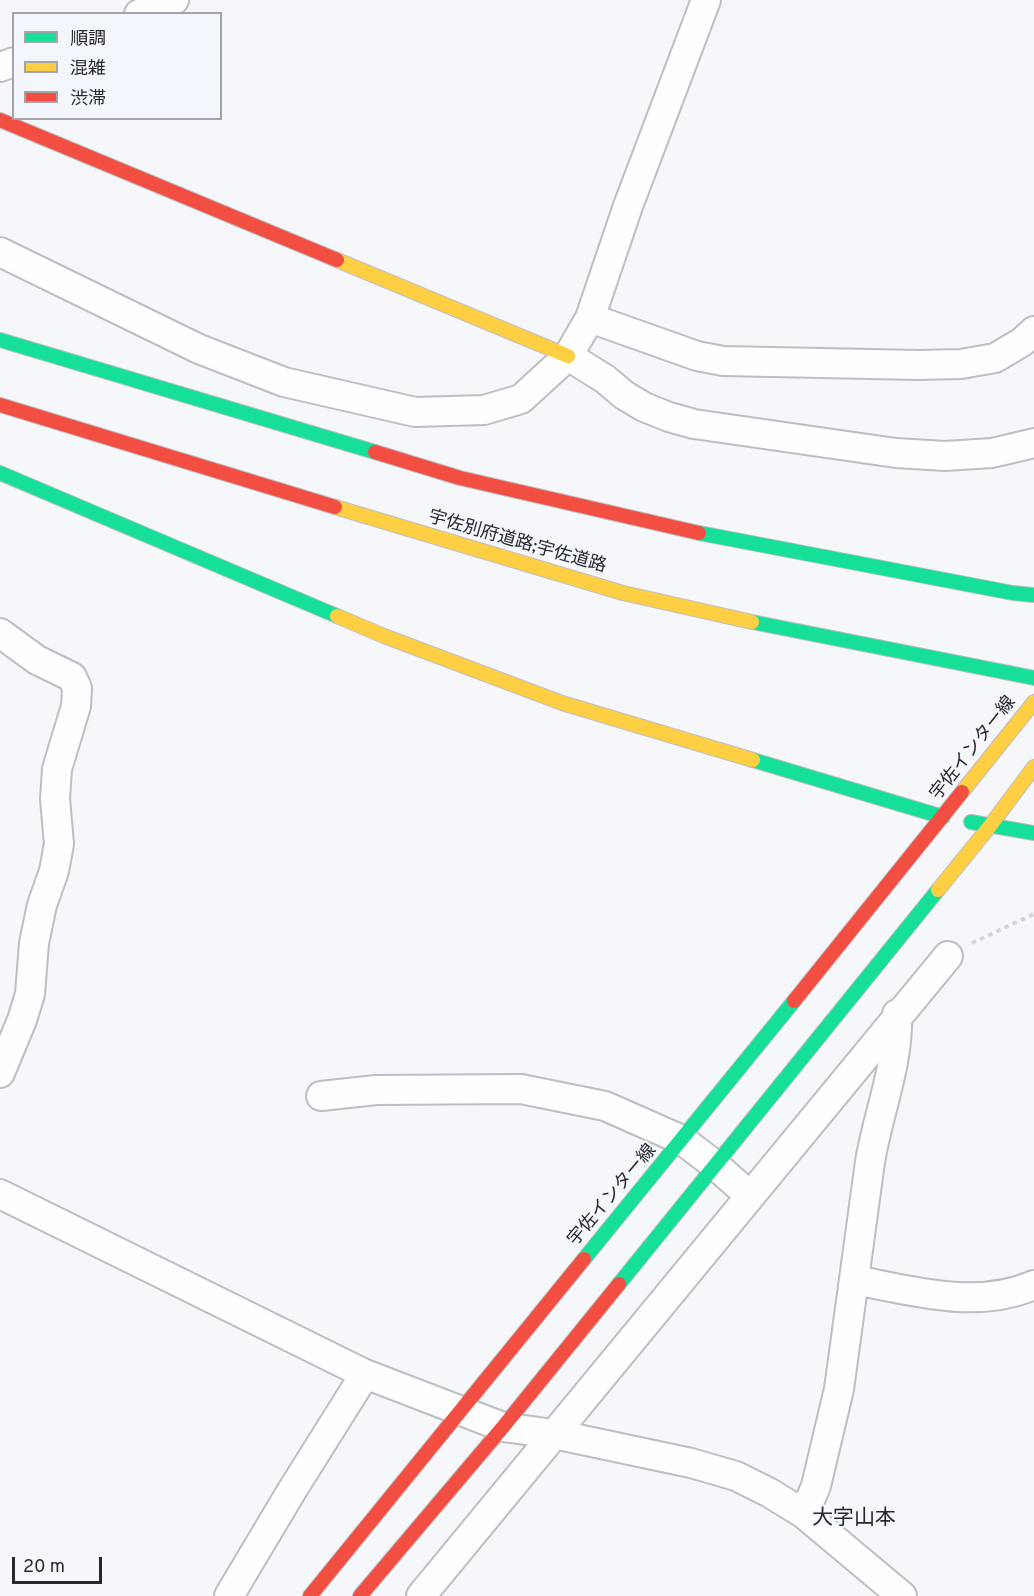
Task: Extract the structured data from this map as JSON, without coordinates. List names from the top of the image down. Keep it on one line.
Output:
{"streets":{"main road":["宇佐別府道路;宇佐道路","宇佐インター線"]},"districts":["大字山本"],"legend":["順調","混雑","渋滞"],"scale_bar":"20 m"}
